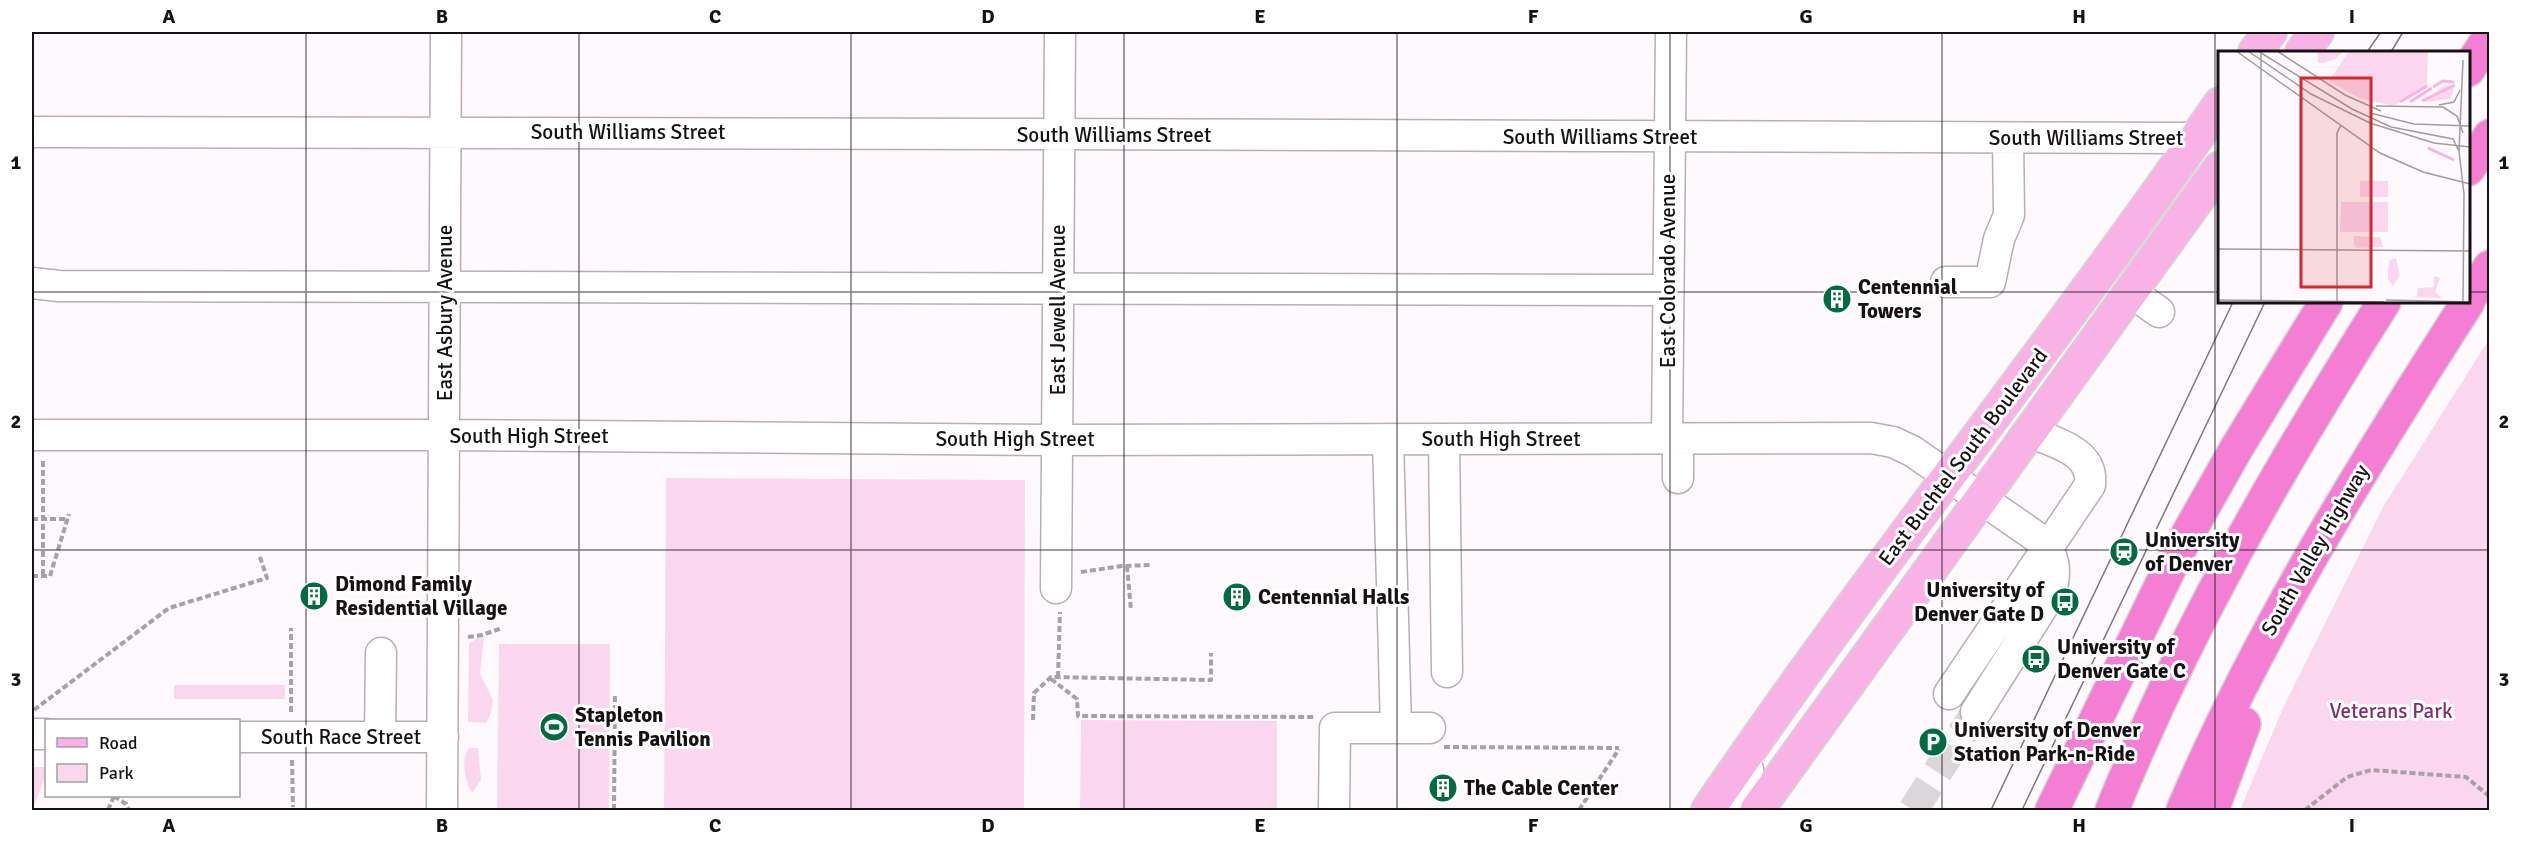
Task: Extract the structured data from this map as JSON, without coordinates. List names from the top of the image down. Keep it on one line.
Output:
{"streets":{"highway":["South Valley Highway"],"main road":["East Buchtel South Boulevard"],"street":["South Williams Street","East Colorado Avenue","East Jewell Avenue","East Asbury Avenue","South High Street","South Race Street"]},"crossings":[["South Williams Street","East Colorado Avenue"],["South Williams Street","East Jewell Avenue"],["South Williams Street","East Asbury Avenue"],["South Williams Street","East Buchtel South Boulevard"],["East Colorado Avenue","South High Street"],["East Jewell Avenue","South High Street"],["East Asbury Avenue","South High Street"],["East Asbury Avenue","South Race Street"],["South High Street","East Buchtel South Boulevard"]],"parks":["Veterans Park"],"places":{"building":["Centennial Towers","Dimond Family Residential Village","Centennial Halls","The Cable Center"],"station":["University of Denver"],"bus stop":["University of Denver Gate D","University of Denver Gate C"],"sports":["Stapleton Tennis Pavilion"],"parking":["University of Denver Station Park-n-Ride"]},"legend":["Road","Park"],"grid":{"columns":["A","B","C","D","E","F","G","H","I"],"rows":["1","2","3"]}}
